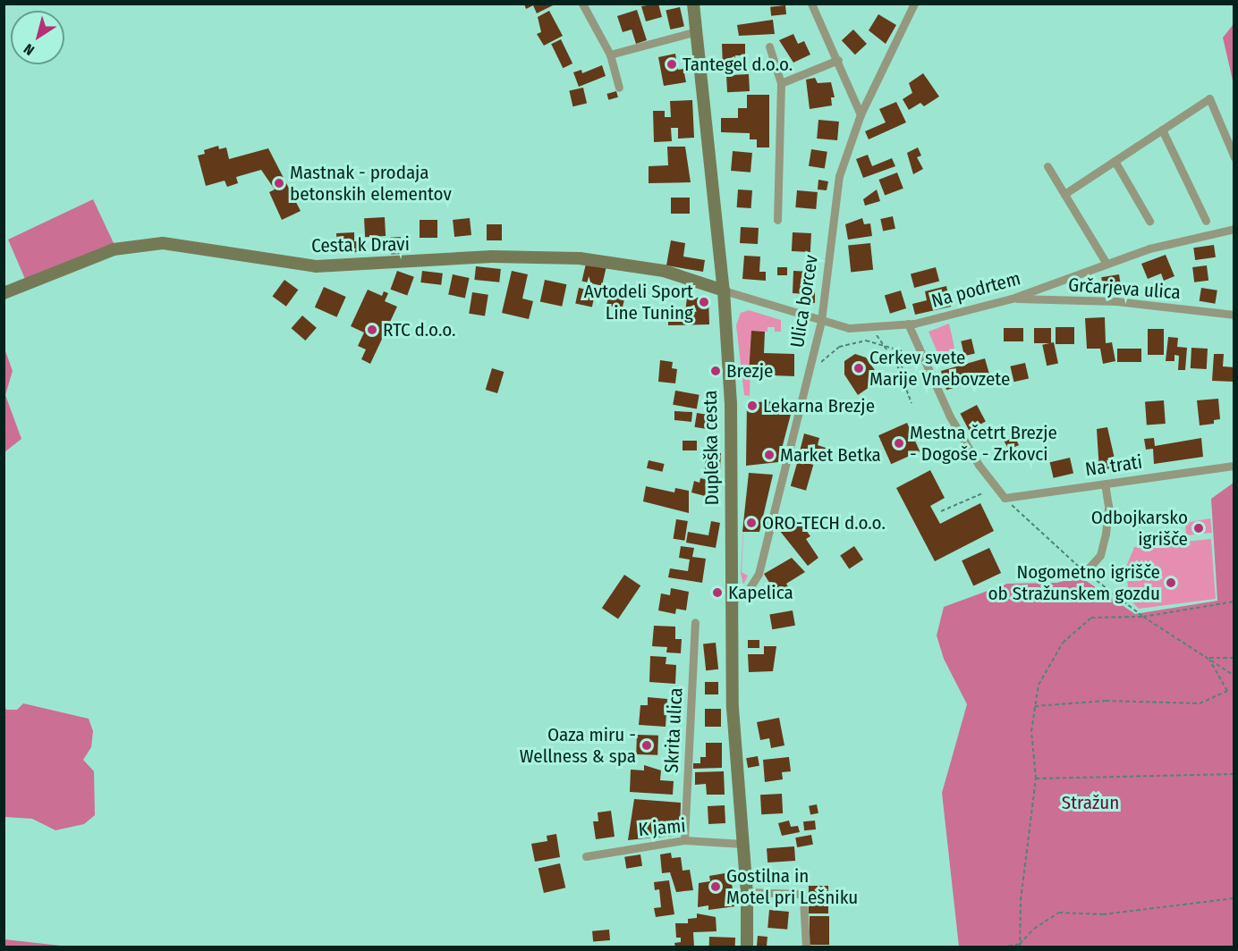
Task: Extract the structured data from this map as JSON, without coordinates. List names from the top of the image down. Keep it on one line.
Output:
{"streets":{"street":["Cesta k Dravi","Grčarjeva ulica","Na podrtem","Ulica borcev","Dupleška cesta","Na trati","Skrita ulica","K jami"]},"crossings":[["Cesta k Dravi","Na podrtem"],["Cesta k Dravi","Dupleška cesta"],["Grčarjeva ulica","Na podrtem"],["Na podrtem","Ulica borcev"],["Na podrtem","Dupleška cesta"],["Ulica borcev","Dupleška cesta"],["Dupleška cesta","K jami"],["Skrita ulica","K jami"]],"parks":["Stražun"],"places":["Tantegel d.o.o.","Mastnak - prodaja betonskih elementov","Avtodeli Sport Line Tuning","RTC d.o.o.","Cerkev svete Marije Vnebovzete","Brezje","Lekarna Brezje","Mestna četrt Brezje - Dogoše - Zrkovci","Market Betka","ORO-TECH d.o.o.","Odbojkarsko igrišče","Nogometno igrišče ob Stražunskem gozdu","Kapelica","Oaza miru - Wellness & spa","Gostilna in Motel pri Lešniku"],"north":"bottom left"}
